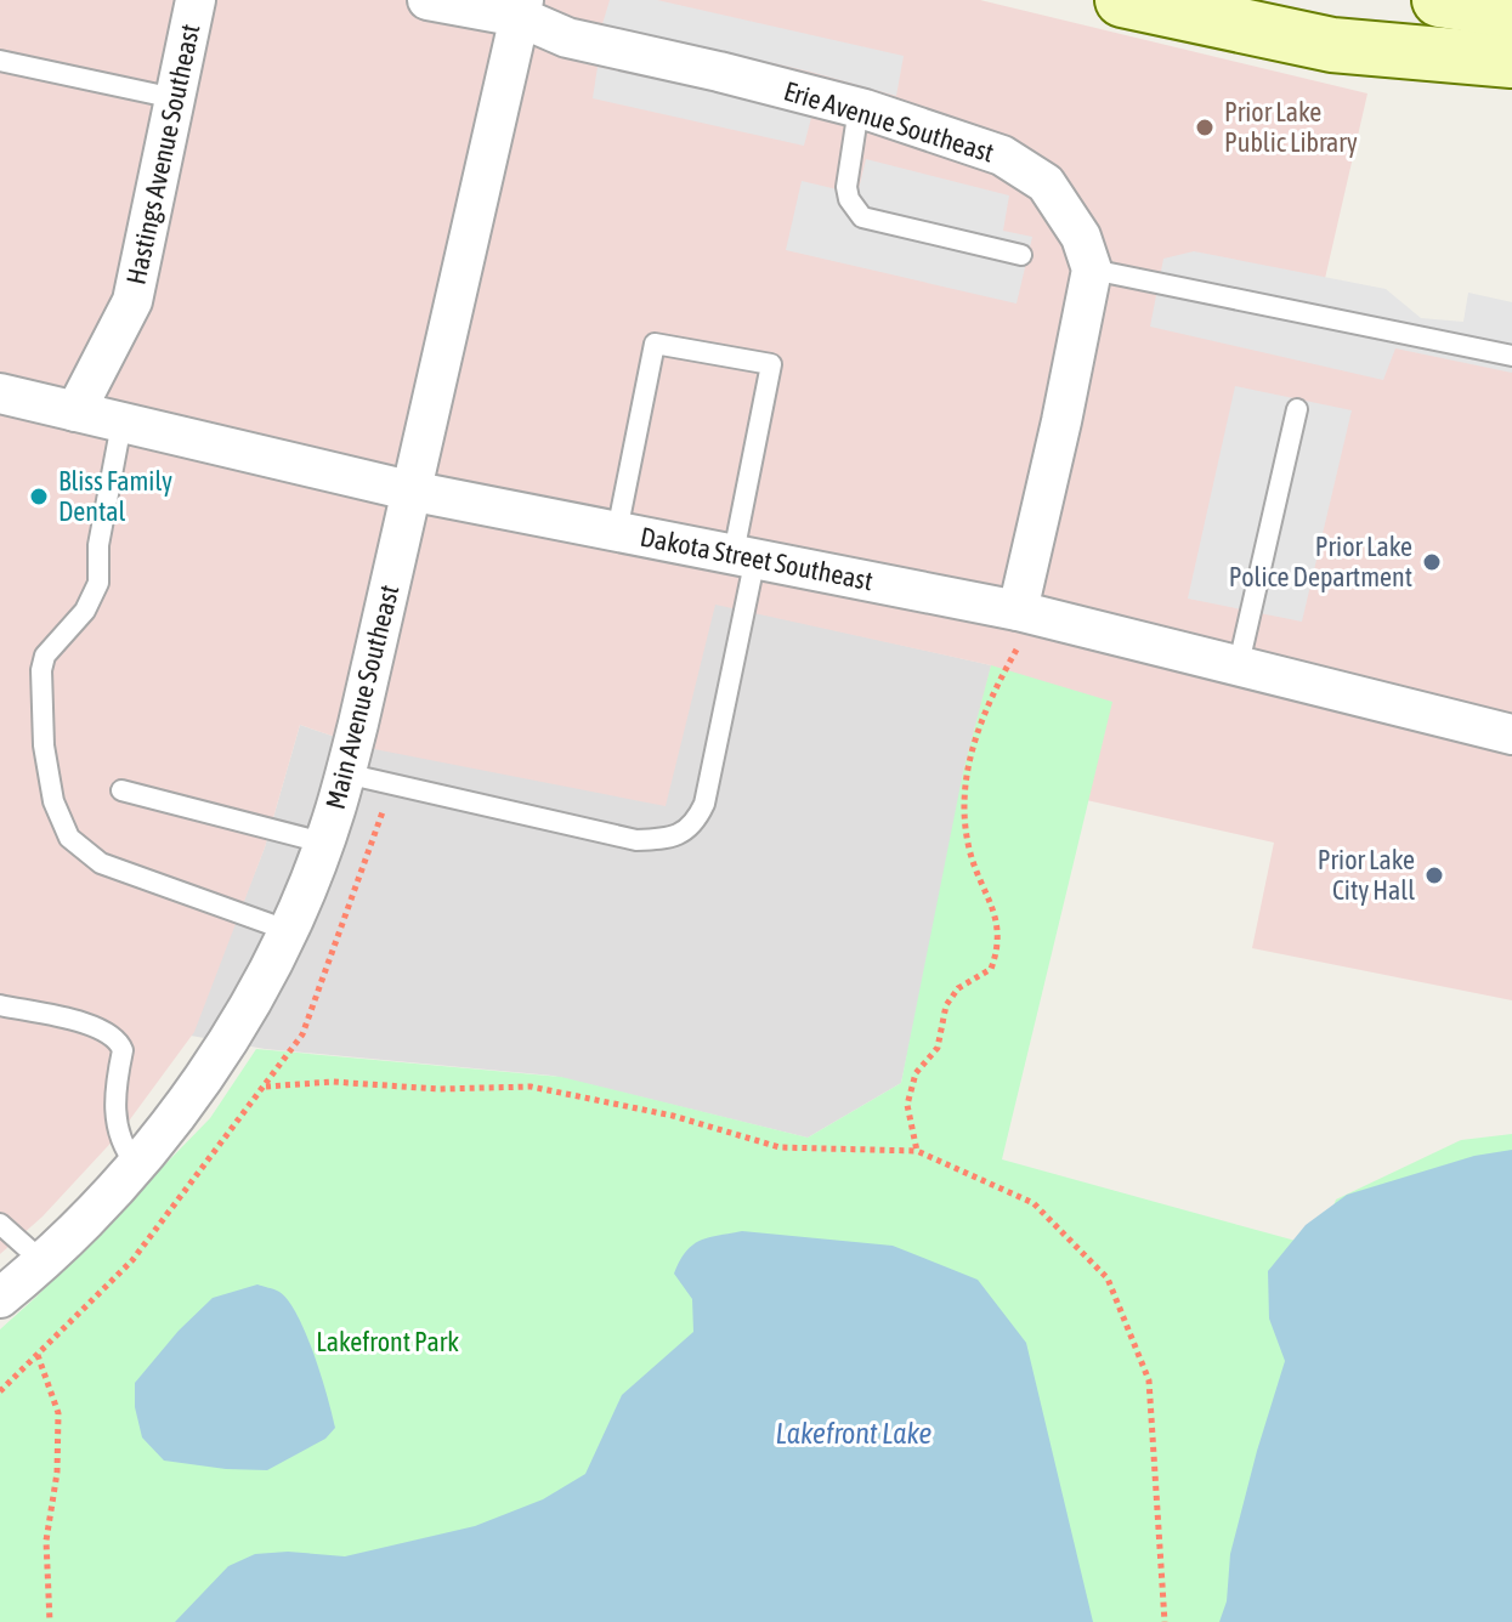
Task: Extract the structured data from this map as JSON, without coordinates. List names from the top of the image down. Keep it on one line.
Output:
{"streets":{"street":["Erie Avenue Southeast","Hastings Avenue Southeast","Dakota Street Southeast","Main Avenue Southeast"]},"crossings":[["Erie Avenue Southeast","Main Avenue Southeast"],["Hastings Avenue Southeast","Dakota Street Southeast"],["Dakota Street Southeast","Main Avenue Southeast"]],"water":["Lakefront Lake"],"parks":["Lakefront Park"],"places":["Prior Lake Public Library","Bliss Family Dental","Prior Lake Police Department","Prior Lake City Hall"]}
